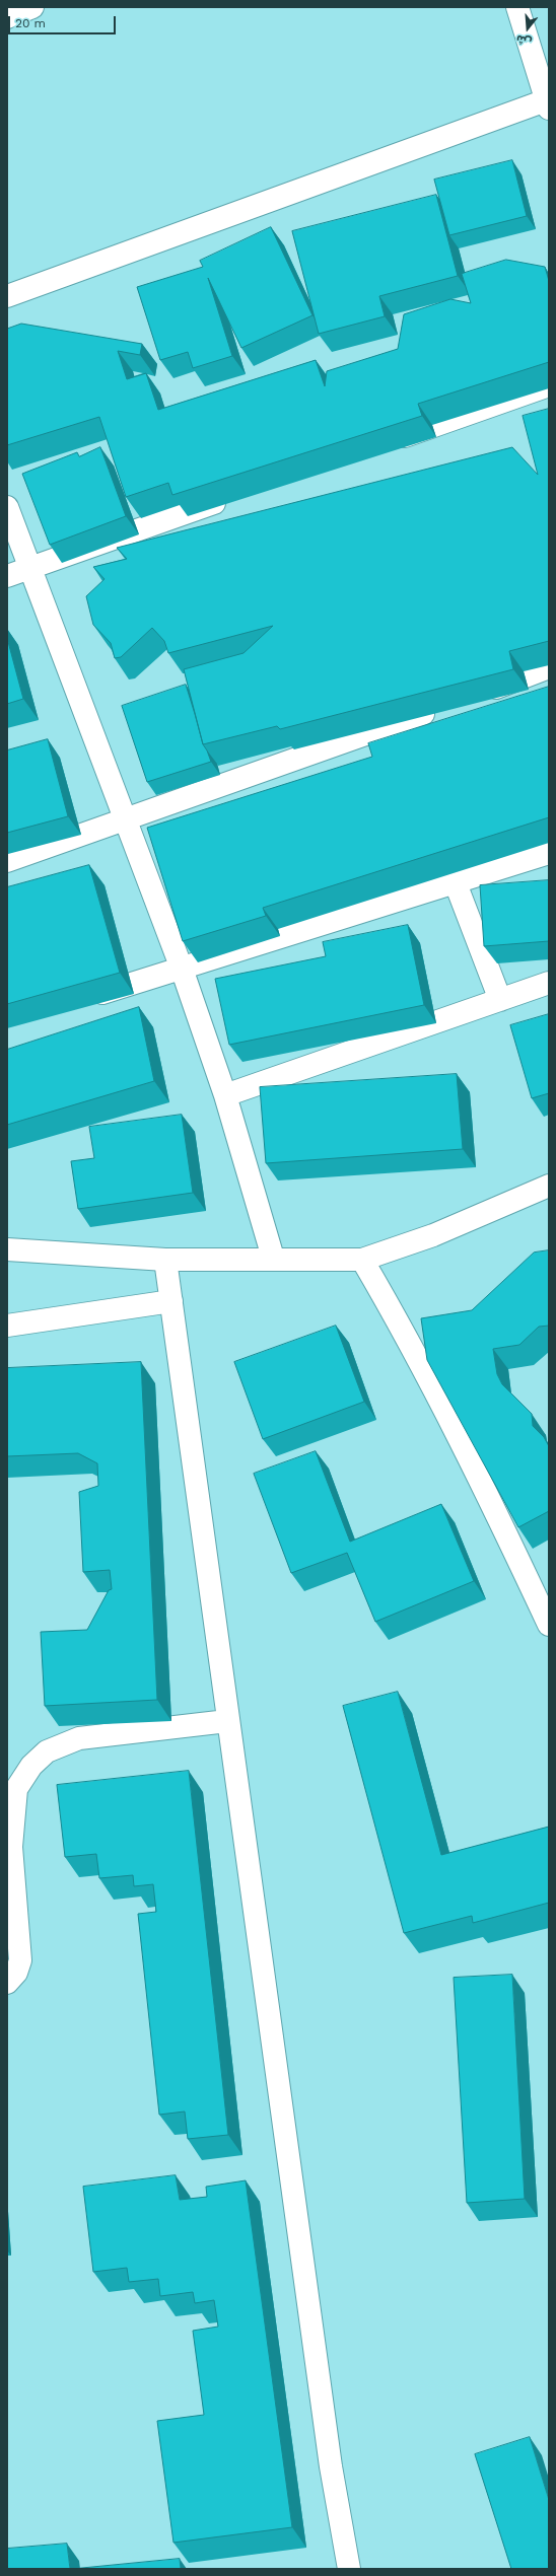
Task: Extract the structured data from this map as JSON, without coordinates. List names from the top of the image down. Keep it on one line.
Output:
{"scale_bar":"20 m","north":"bottom"}
